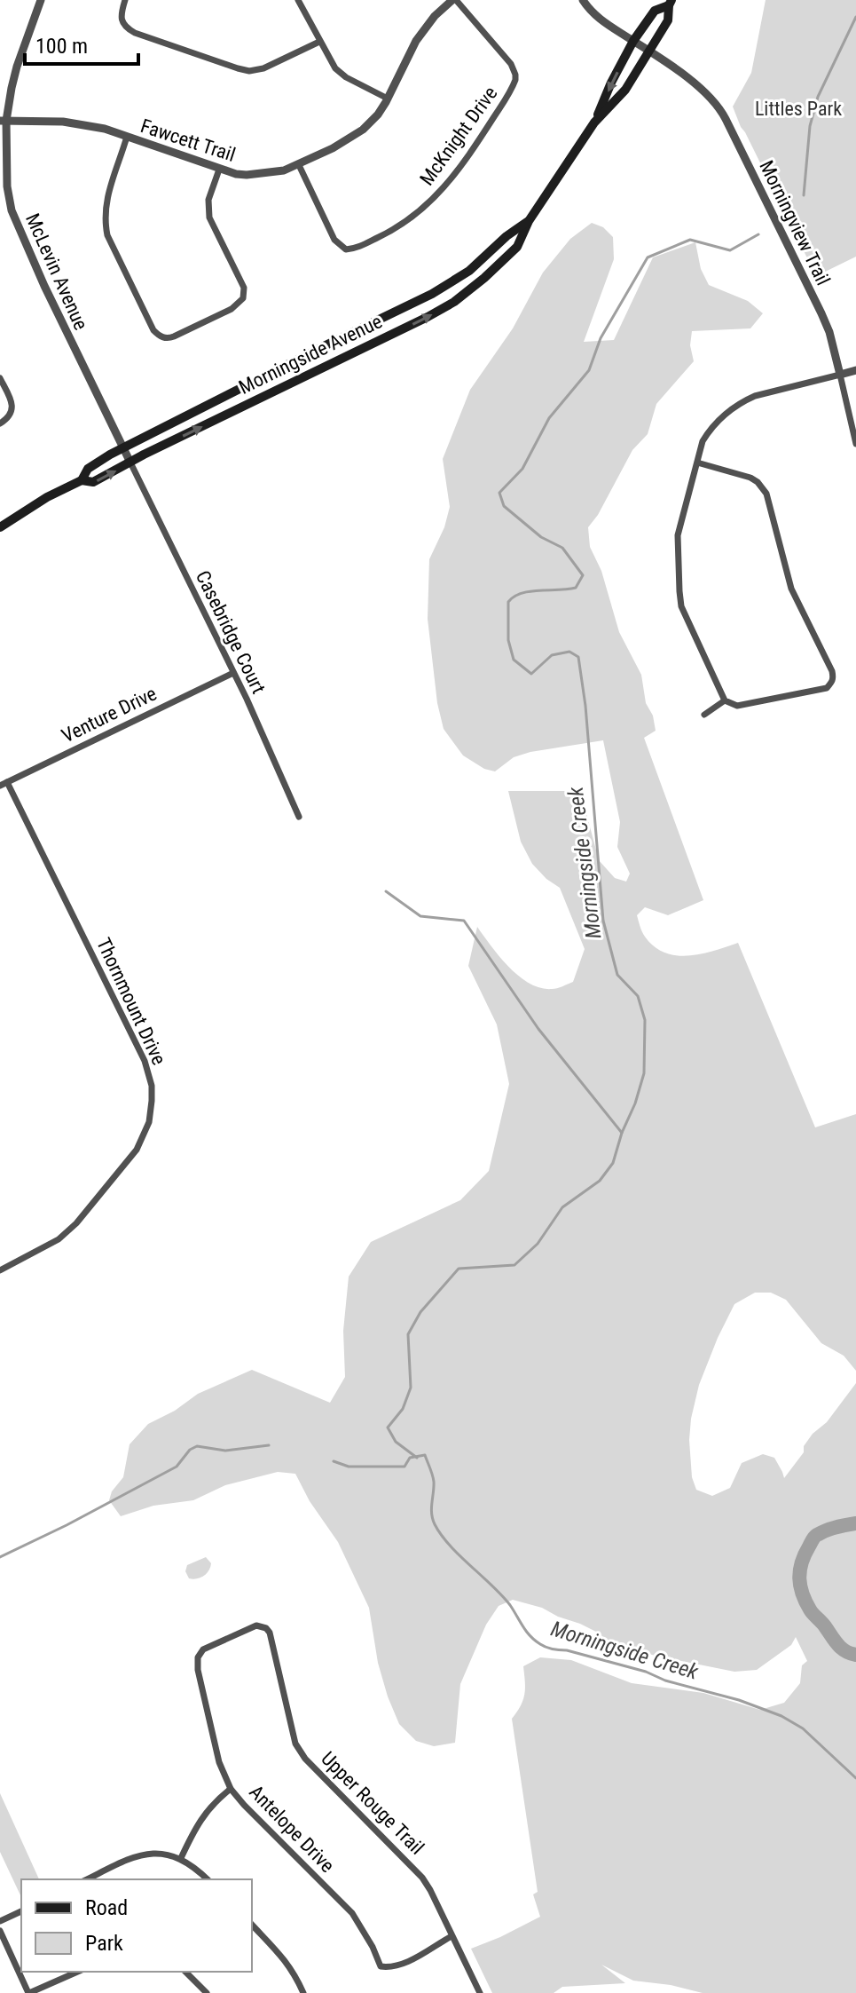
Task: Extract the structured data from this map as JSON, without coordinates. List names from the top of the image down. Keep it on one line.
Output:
{"streets":{"main road":["Morningside Avenue"],"street":["McKnight Drive","Fawcett Trail","Morningview Trail","McLevin Avenue","Casebridge Court","Venture Drive","Thornmount Drive","Upper Rouge Trail","Antelope Drive"]},"crossings":[["McKnight Drive","Fawcett Trail"],["Fawcett Trail","McLevin Avenue"],["Morningview Trail","Morningside Avenue"],["McLevin Avenue","Morningside Avenue"],["McLevin Avenue","Casebridge Court"],["Morningside Avenue","Casebridge Court"],["Casebridge Court","Venture Drive"],["Venture Drive","Thornmount Drive"],["Upper Rouge Trail","Antelope Drive"]],"water":["Morningside Creek"],"parks":["Littles Park"],"legend":["Road","Park"],"scale_bar":"100 m"}
